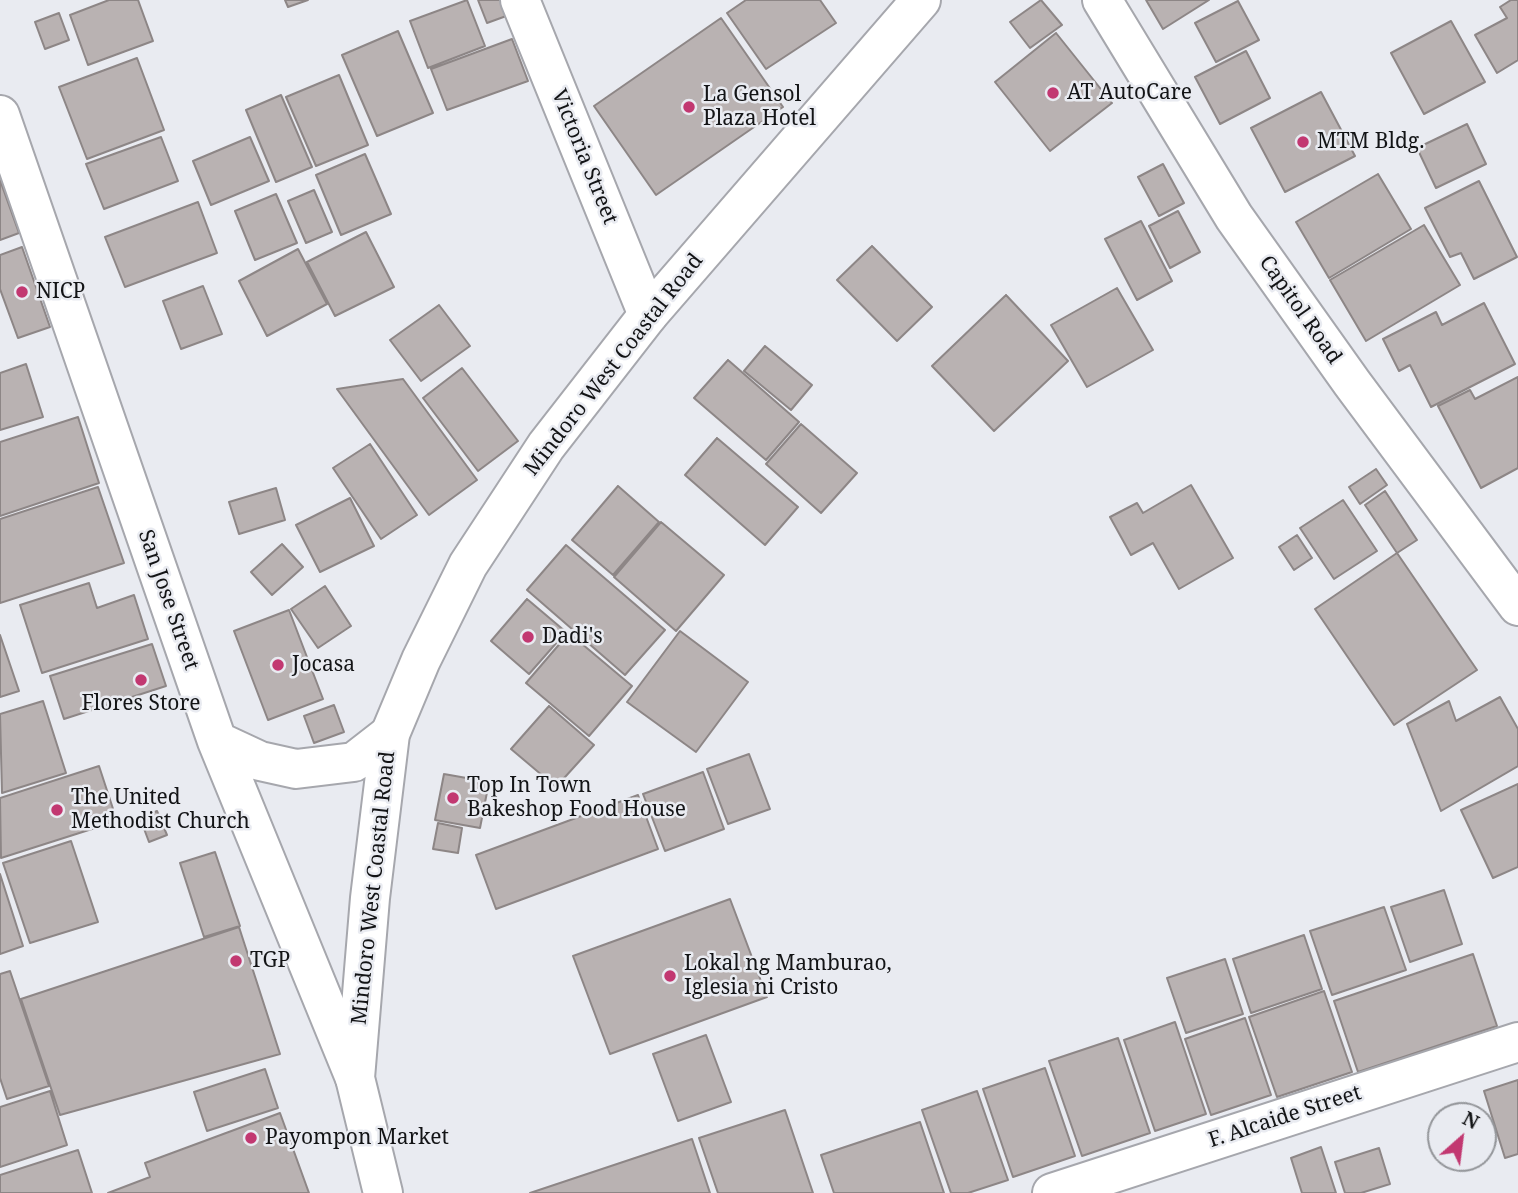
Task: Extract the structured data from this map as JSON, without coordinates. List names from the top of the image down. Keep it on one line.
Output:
{"streets":{"street":["Victoria Street","Capitol Road","Mindoro West Coastal Road","San Jose Street","F. Alcaide Street"]},"crossings":[["Victoria Street","Mindoro West Coastal Road"],["Mindoro West Coastal Road","San Jose Street"]],"places":["AT AutoCare","La Gensol Plaza Hotel","MTM Bldg.","NICP","Dadi's","Jocasa","Flores Store","Top In Town Bakeshop Food House","The United Methodist Church","TGP","Lokal ng Mamburao, Iglesia ni Cristo","Payompon Market"],"north":"top right"}
